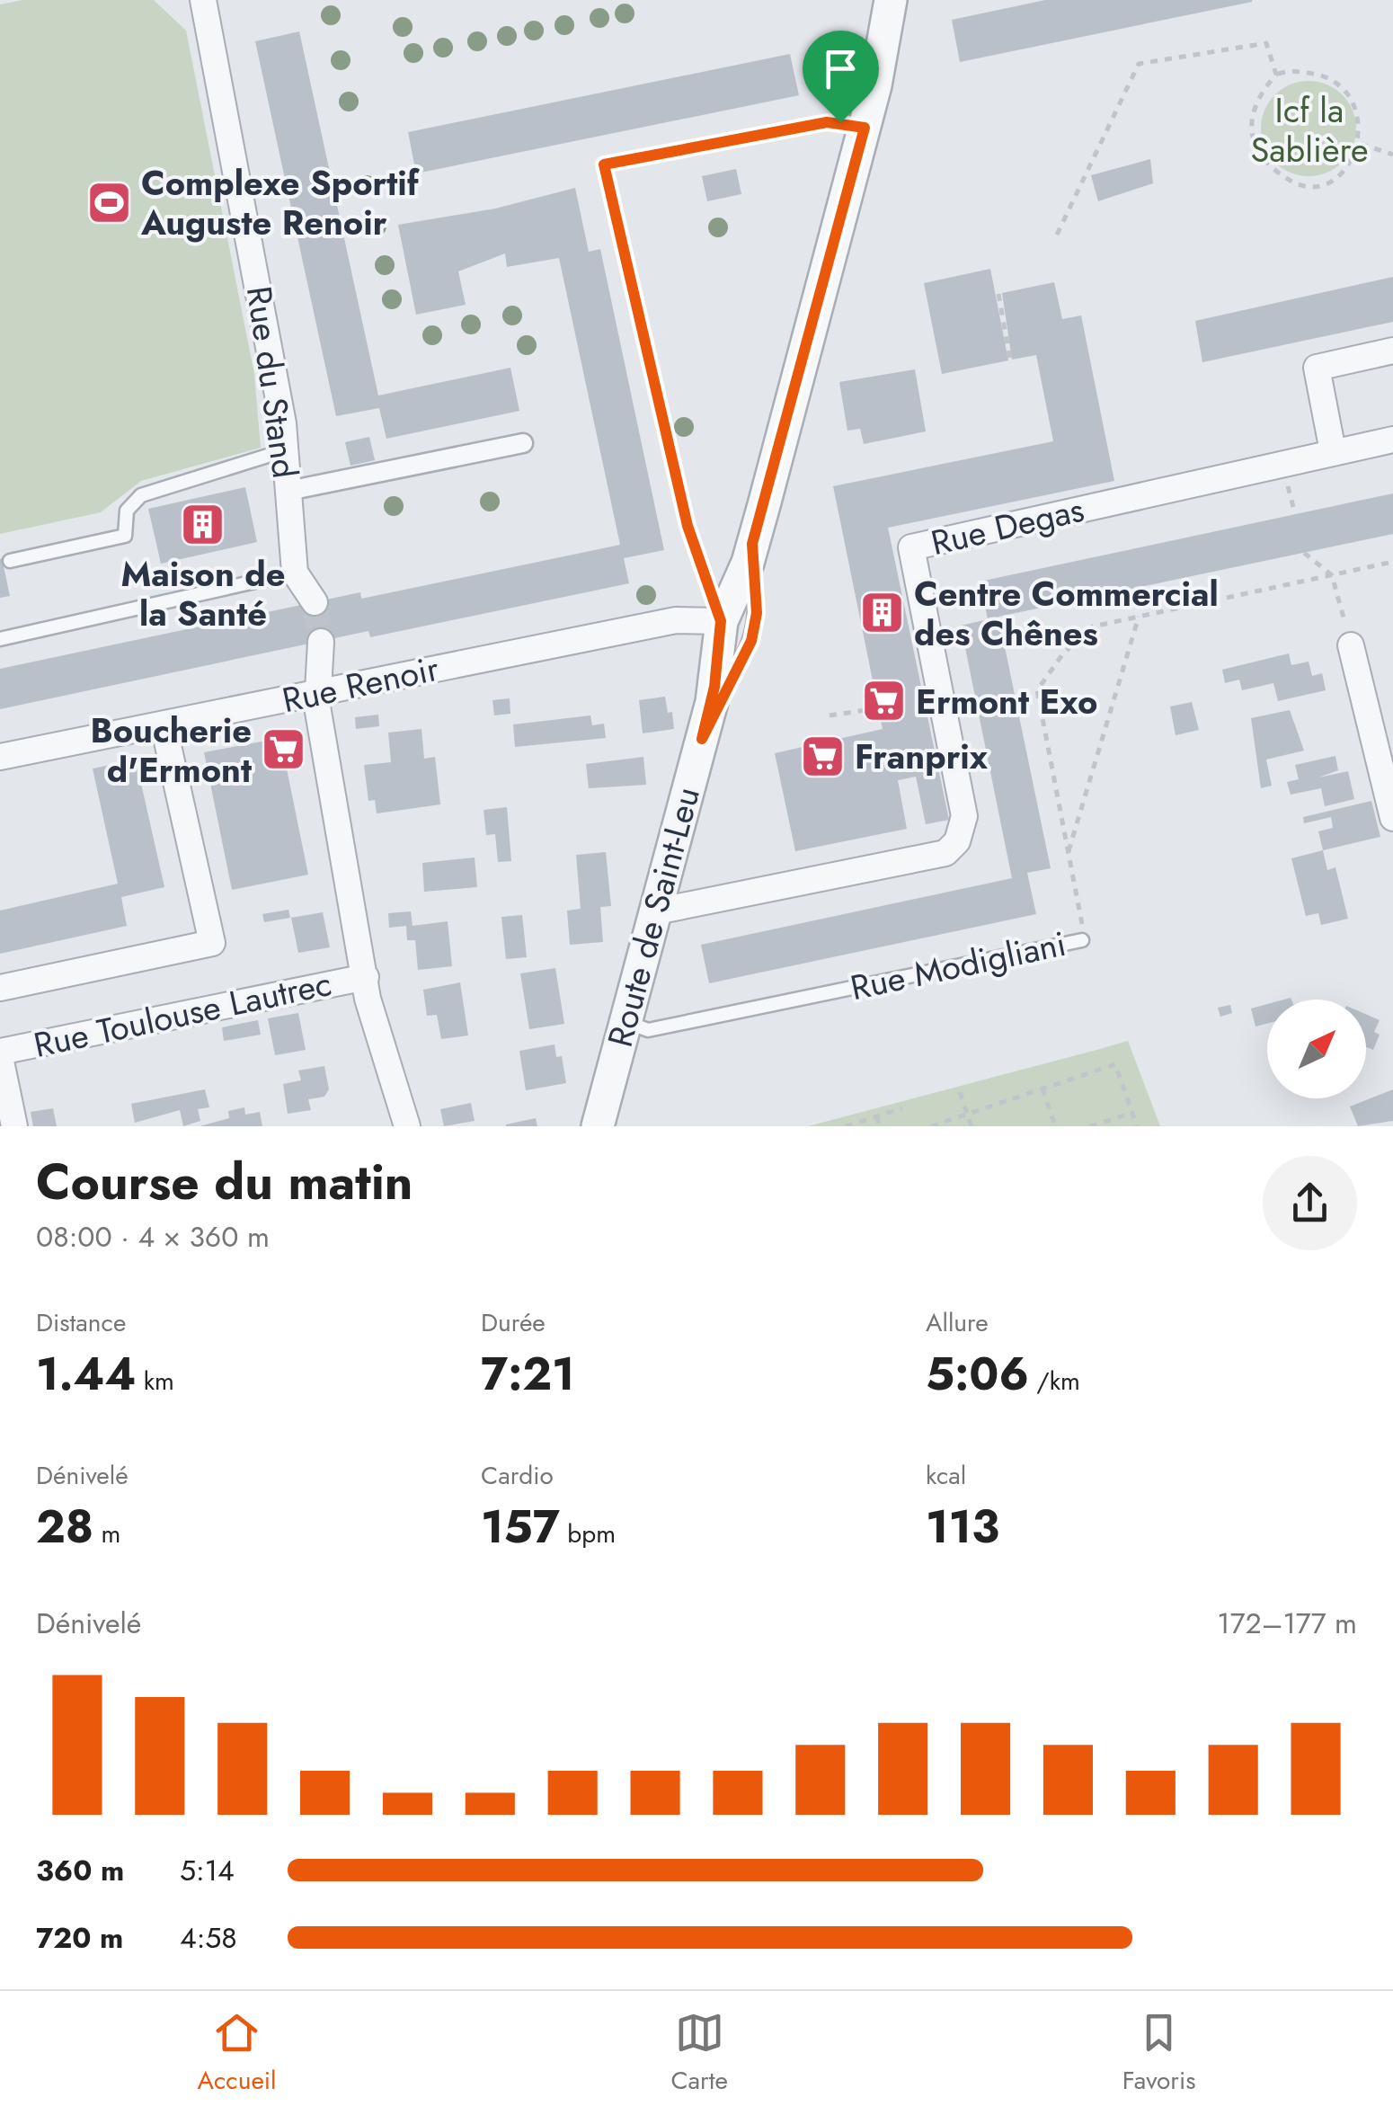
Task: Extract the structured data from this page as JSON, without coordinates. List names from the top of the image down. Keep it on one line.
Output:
{"streets":{"street":["Rue du Stand","Rue Degas","Rue Renoir","Route de Saint-Leu","Rue Toulouse Lautrec"],"lane":["Rue Modigliani"]},"crossings":[["Rue Degas","Route de Saint-Leu"],["Rue Renoir","Route de Saint-Leu"],["Rue Renoir","Rue Toulouse Lautrec"],["Route de Saint-Leu","Rue Modigliani"]],"parks":["Icf la Sablière"],"places":{"sports":["Complexe Sportif Auguste Renoir"],"building":["Maison de la Santé","Centre Commercial des Chênes"],"supermarket":["Ermont Exo","Boucherie d'Ermont","Franprix"]},"north":"top right","page":{"heading":["Course du matin","08:00 · 4 × 360 m"],"stats":[["Distance","1.44 km"],["Durée","7:21"],["Allure","5:06 /km"],["Dénivelé","28 m"],["Cardio","157 bpm"],["kcal","113"]],"chart":["Dénivelé","172–177 m"],"list":[{"name":"360 m","note":"5:14"},{"name":"720 m","note":"4:58"}],"tabs":["Accueil","Carte","Favoris"]}}
